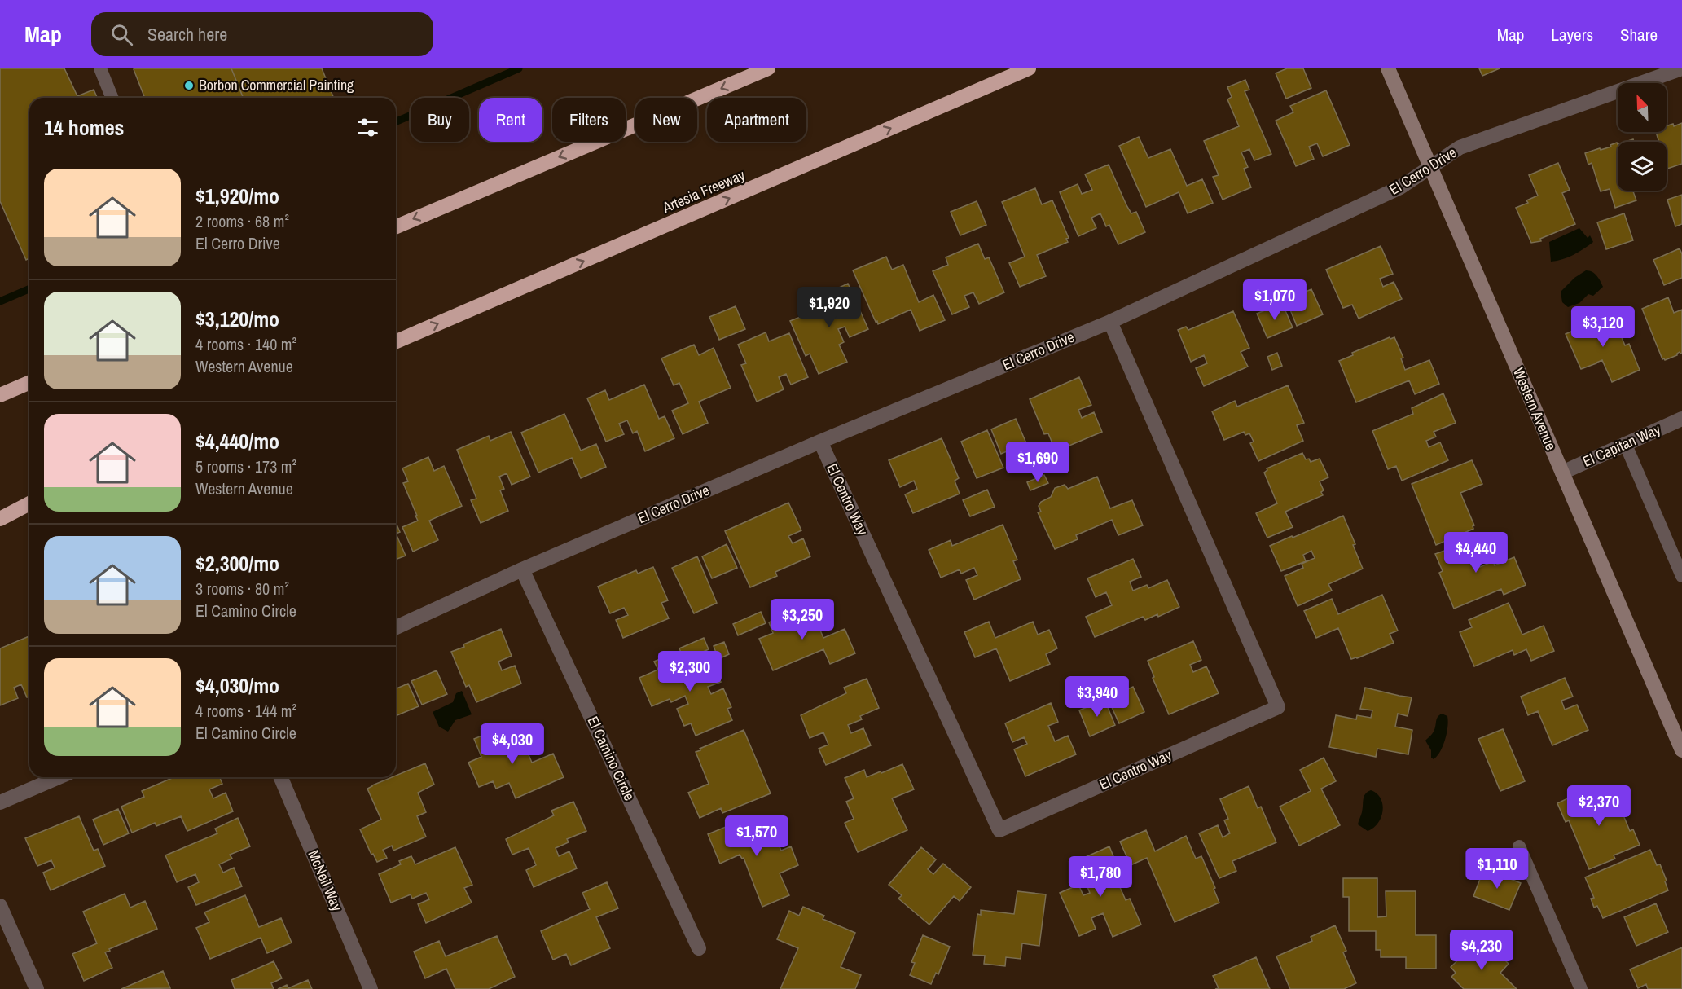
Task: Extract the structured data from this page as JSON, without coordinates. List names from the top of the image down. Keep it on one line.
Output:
{"streets":{"highway":["Artesia Freeway"],"main road":["Western Avenue"],"street":["El Cerro Drive","El Capitan Way","El Centro Way","El Camino Circle","McNeil Way"]},"crossings":[["El Cerro Drive","Western Avenue"],["El Cerro Drive","El Centro Way"],["El Cerro Drive","El Camino Circle"],["Western Avenue","El Capitan Way"]],"places":["Borbon Commercial Painting"],"north":"top left","page":{"header":"Map","search":"Search here","nav":["Map","Layers","Share"],"chip":["Buy","Rent","Filters","New","Apartment"],"heading":"14 homes","list":[{"name":"$1,920/mo","note":"2 rooms · 68 m² · El Cerro Drive"},{"name":"$3,120/mo","note":"4 rooms · 140 m² · Western Avenue"},{"name":"$4,440/mo","note":"5 rooms · 173 m² · Western Avenue"},{"name":"$2,300/mo","note":"3 rooms · 80 m² · El Camino Circle"},{"name":"$4,030/mo","note":"4 rooms · 144 m² · El Camino Circle"}],"price":["$1,070","$1,920","$3,120","$1,690","$4,440","$3,250","$2,300","$3,940","$4,030","$2,370","$1,570","$1,110","$1,780","$4,230"]}}
